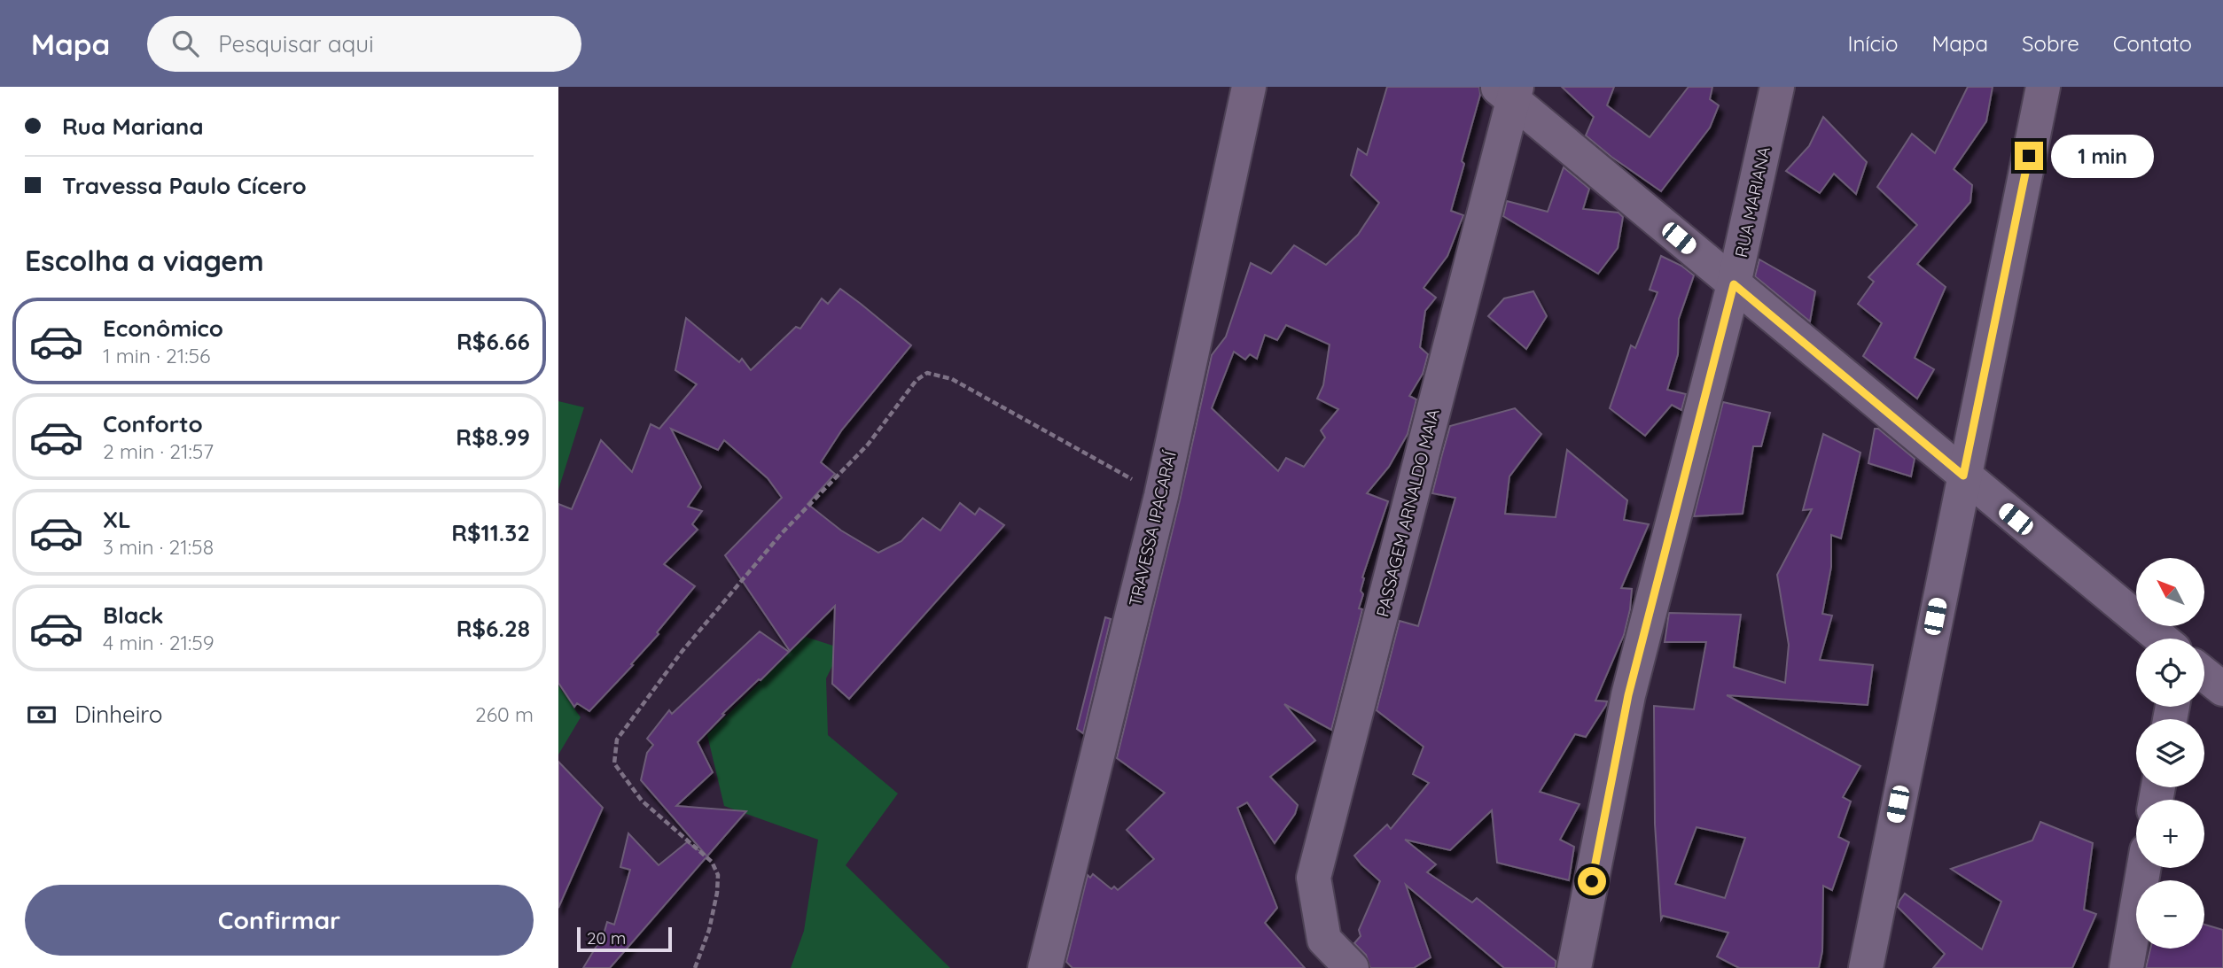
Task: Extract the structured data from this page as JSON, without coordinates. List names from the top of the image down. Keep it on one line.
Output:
{"streets":{"street":["RUA MARIANA","PASSAGEM ARNALDO MAIA","TRAVESSA IPACARAÍ"]},"scale_bar":"20 m","north":"top left","page":{"header":"Mapa","search":"Pesquisar aqui","nav":["Início","Mapa","Sobre","Contato"],"banner":["Rua Mariana","Travessa Paulo Cícero"],"bubble":"1 min","heading":"Escolha a viagem","list":[{"name":"Econômico","note":"1 min · 21:56","value":"R$6.66"},{"name":"Conforto","note":"2 min · 21:57","value":"R$8.99"},{"name":"XL","note":"3 min · 21:58","value":"R$11.32"},{"name":"Black","note":"4 min · 21:59","value":"R$6.28"}],"map_buttons":["+","−"],"pay":["Dinheiro","260 m"],"buttons":"Confirmar","scale":"20 m"}}
